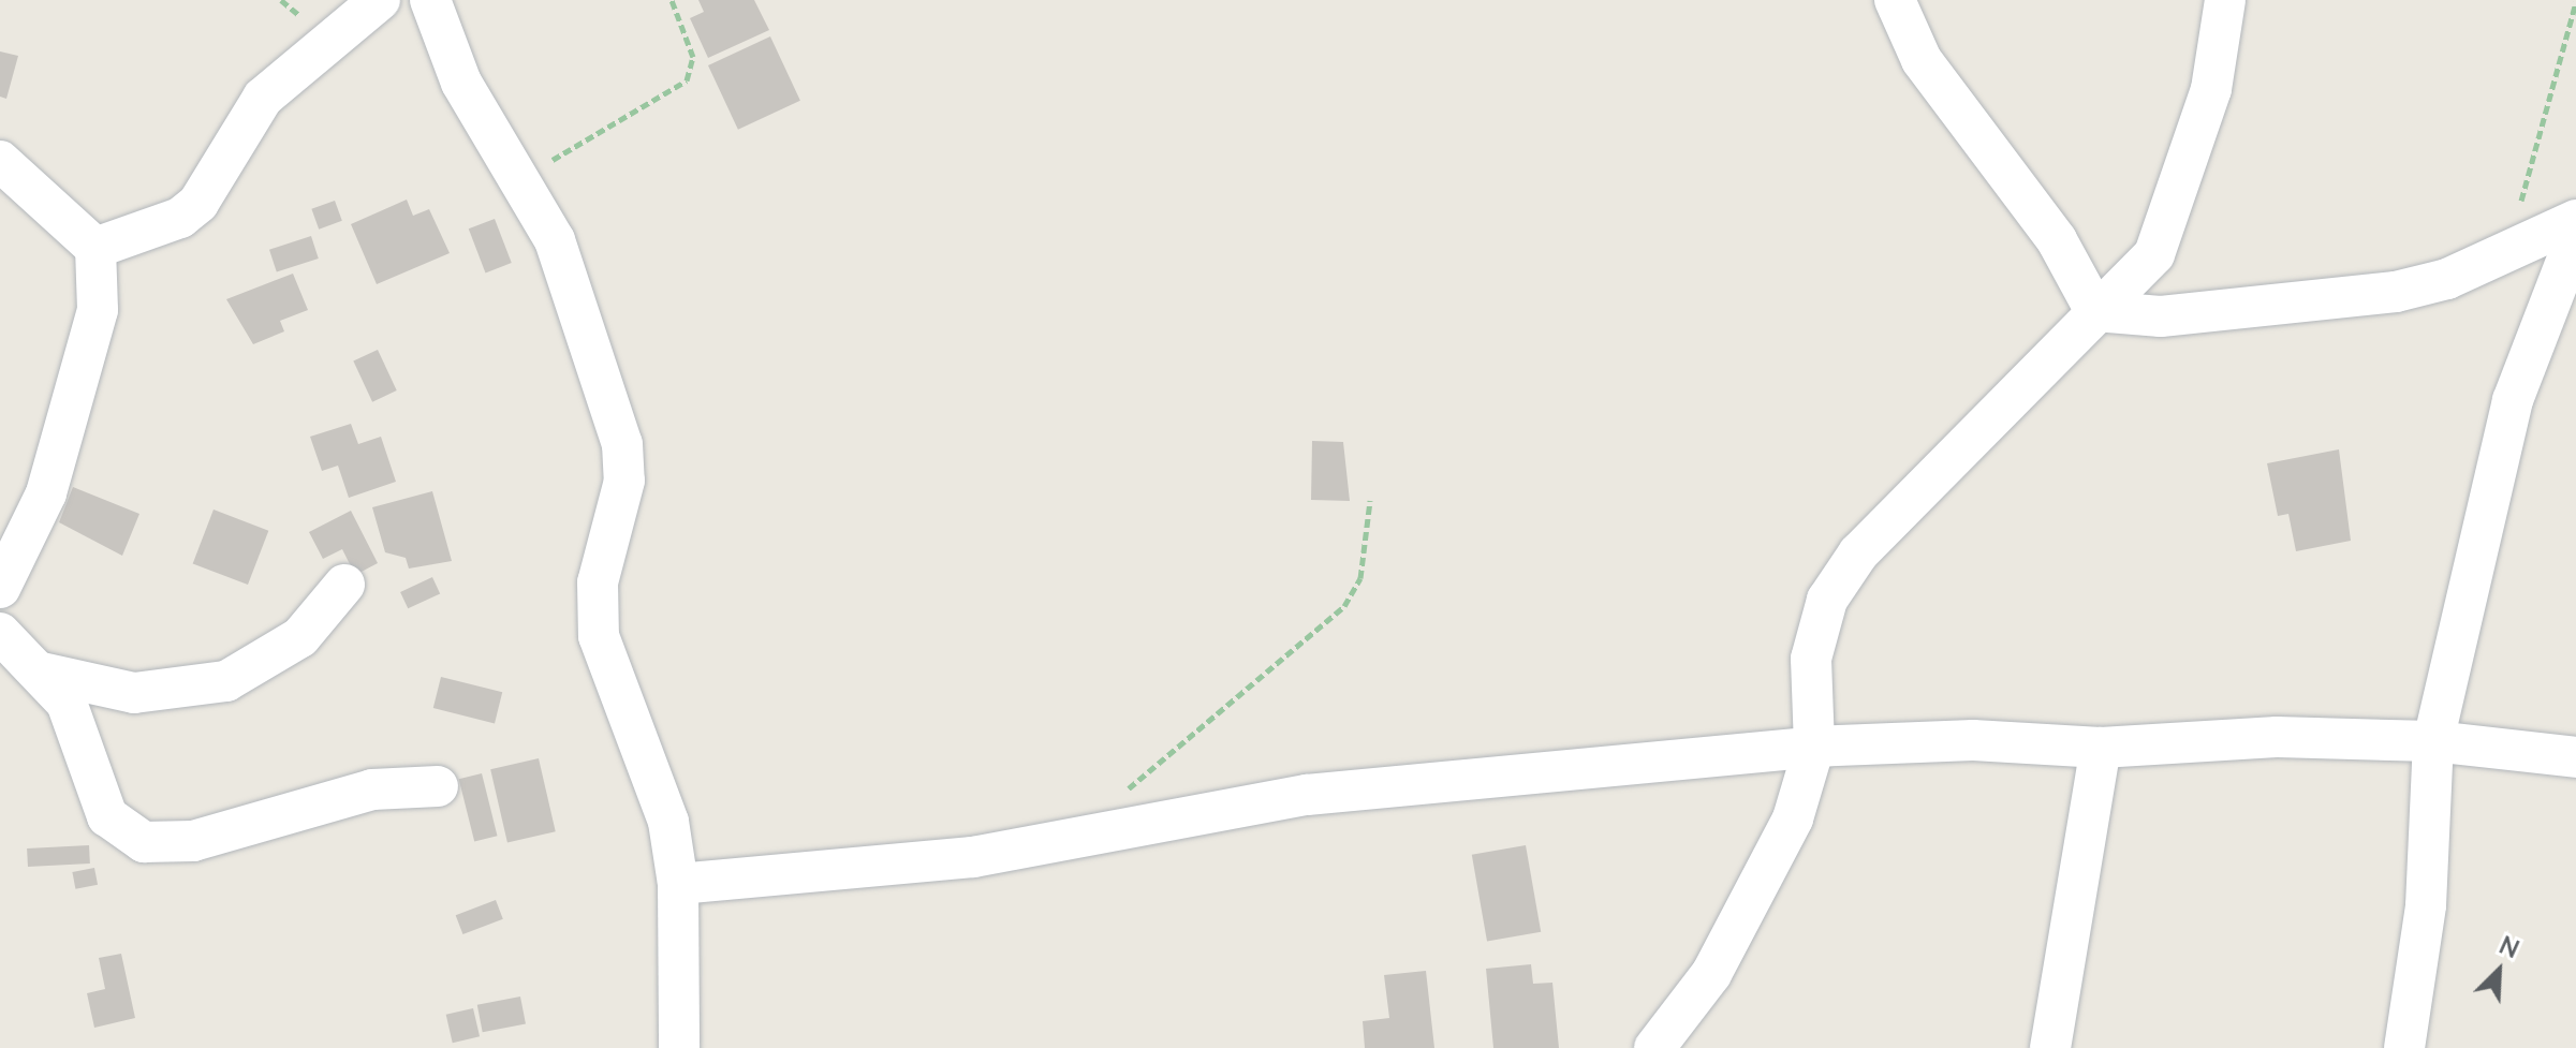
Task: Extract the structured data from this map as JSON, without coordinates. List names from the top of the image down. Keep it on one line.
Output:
{"north":"top right"}
